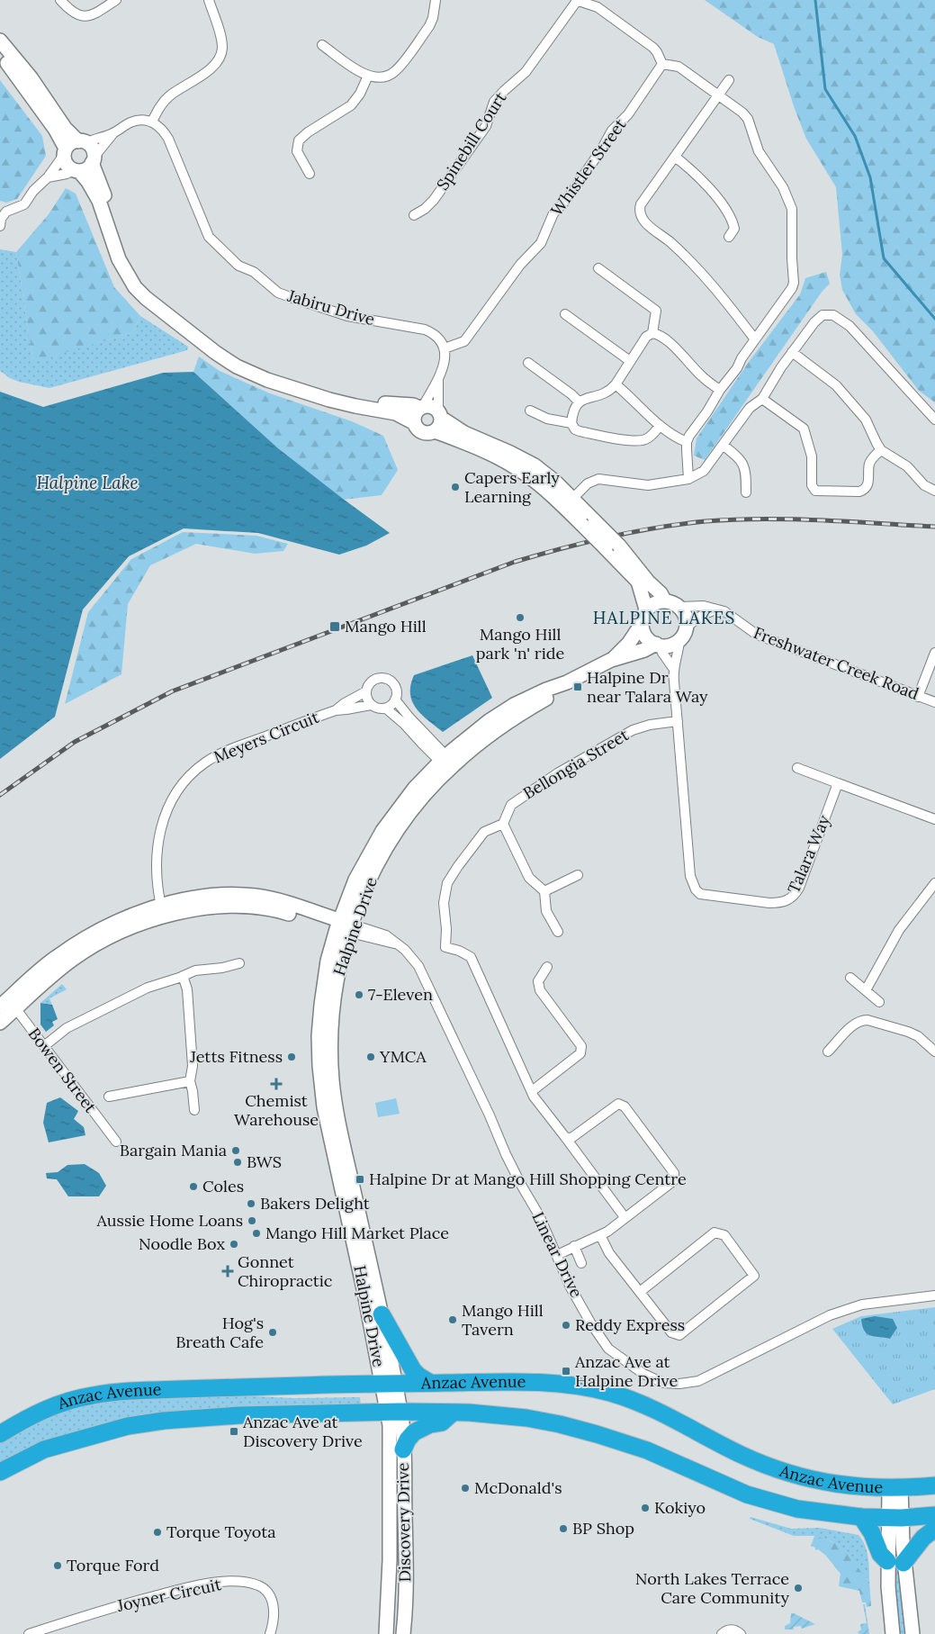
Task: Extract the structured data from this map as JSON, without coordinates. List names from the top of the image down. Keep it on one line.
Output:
{"streets":{"highway":["Anzac Avenue"],"main road":["Halpine Drive","Discovery Drive"],"street":["Spinebill Court","Whistler Street","Jabiru Drive","Freshwater Creek Road","Meyers Circuit","Bellongia Street","Talara Way","Bowen Street","Linear Drive","Joyner Circuit"]},"crossings":[["Whistler Street","Jabiru Drive"],["Freshwater Creek Road","Talara Way"],["Freshwater Creek Road","Halpine Drive"],["Bellongia Street","Talara Way"],["Talara Way","Halpine Drive"],["Halpine Drive","Linear Drive"],["Halpine Drive","Anzac Avenue"],["Anzac Avenue","Discovery Drive"]],"districts":["HALPINE LAKES"],"water":["Halpine Lake"],"places":{"other":["Capers Early Learning","Mango Hill park 'n' ride","7-Eleven","Jetts Fitness","YMCA","Bargain Mania","BWS","Coles","Bakers Delight","Aussie Home Loans","Mango Hill Market Place","Noodle Box","Mango Hill Tavern","Reddy Express","Hog's Breath Cafe","McDonald's","Kokiyo","BP Shop","Torque Toyota","Torque Ford","North Lakes Terrace Care Community"],"transit":["Mango Hill","Halpine Dr near Talara Way","Halpine Dr at Mango Hill Shopping Centre","Anzac Ave at Halpine Drive","Anzac Ave at Discovery Drive"],"health":["Chemist Warehouse","Gonnet Chiropractic"]}}
